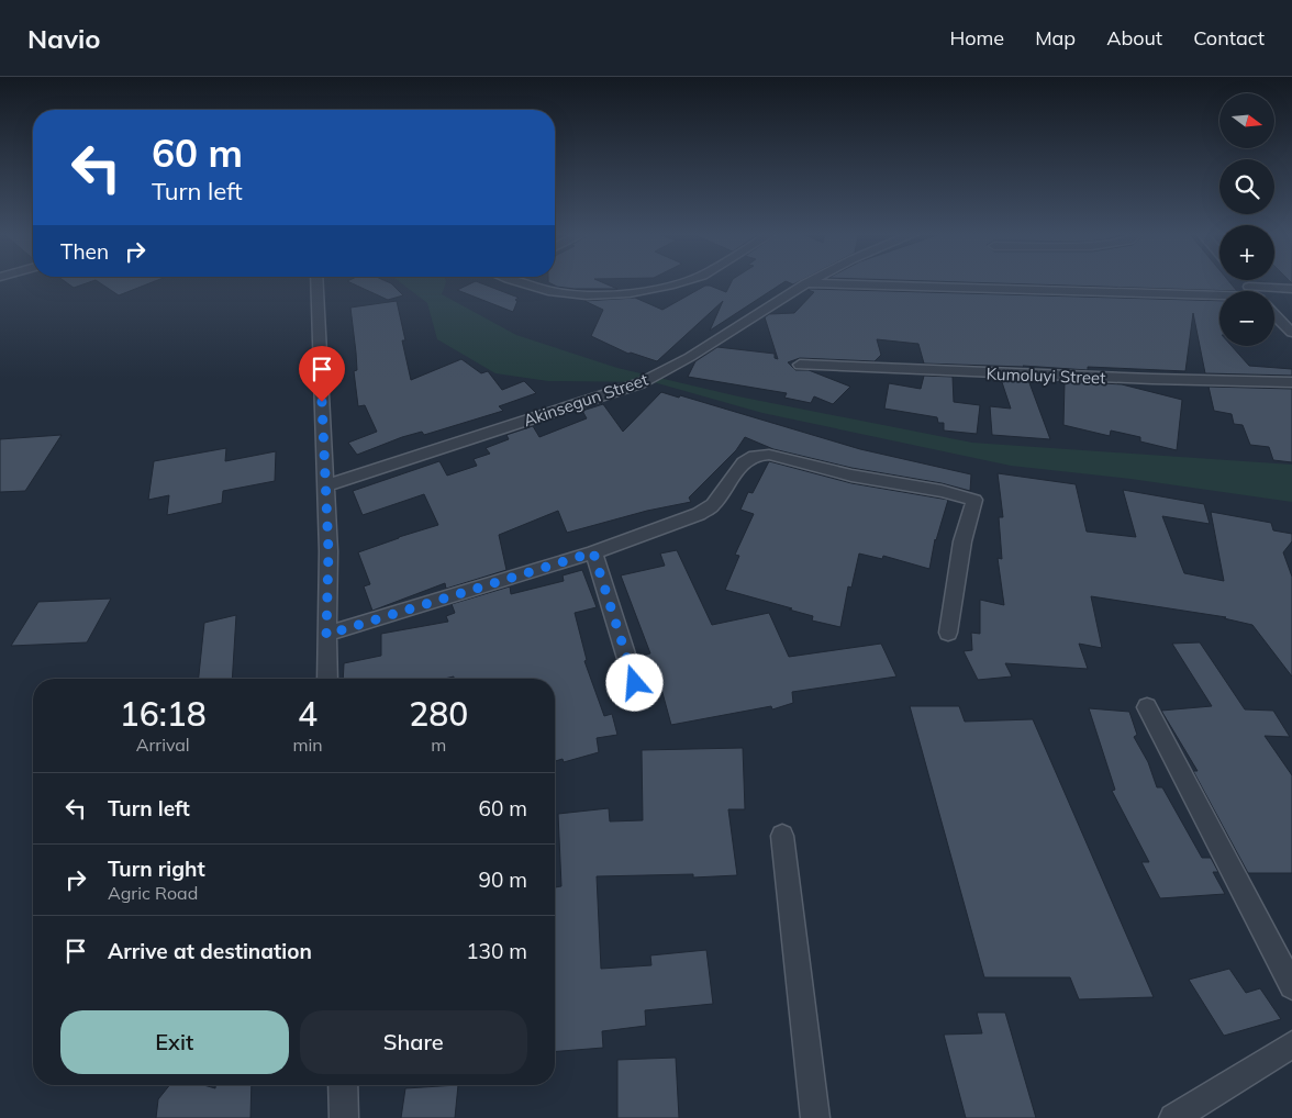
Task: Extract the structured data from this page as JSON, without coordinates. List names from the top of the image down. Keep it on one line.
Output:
{"streets":{"street":["Kumoluyi Street","Akinsegun Street"]},"north":"right","page":{"header":"Navio","nav":["Home","Map","About","Contact"],"map_buttons":["+","−"],"turn":["60 m","Turn left"],"then":"Then","eta":["16:18","Arrival","4","min","280","m"],"list":[{"name":"Turn left","value":"60 m"},{"name":"Turn right","note":"Agric Road","value":"90 m"},{"name":"Arrive at destination","value":"130 m"}],"buttons":["Exit","Share"]}}
